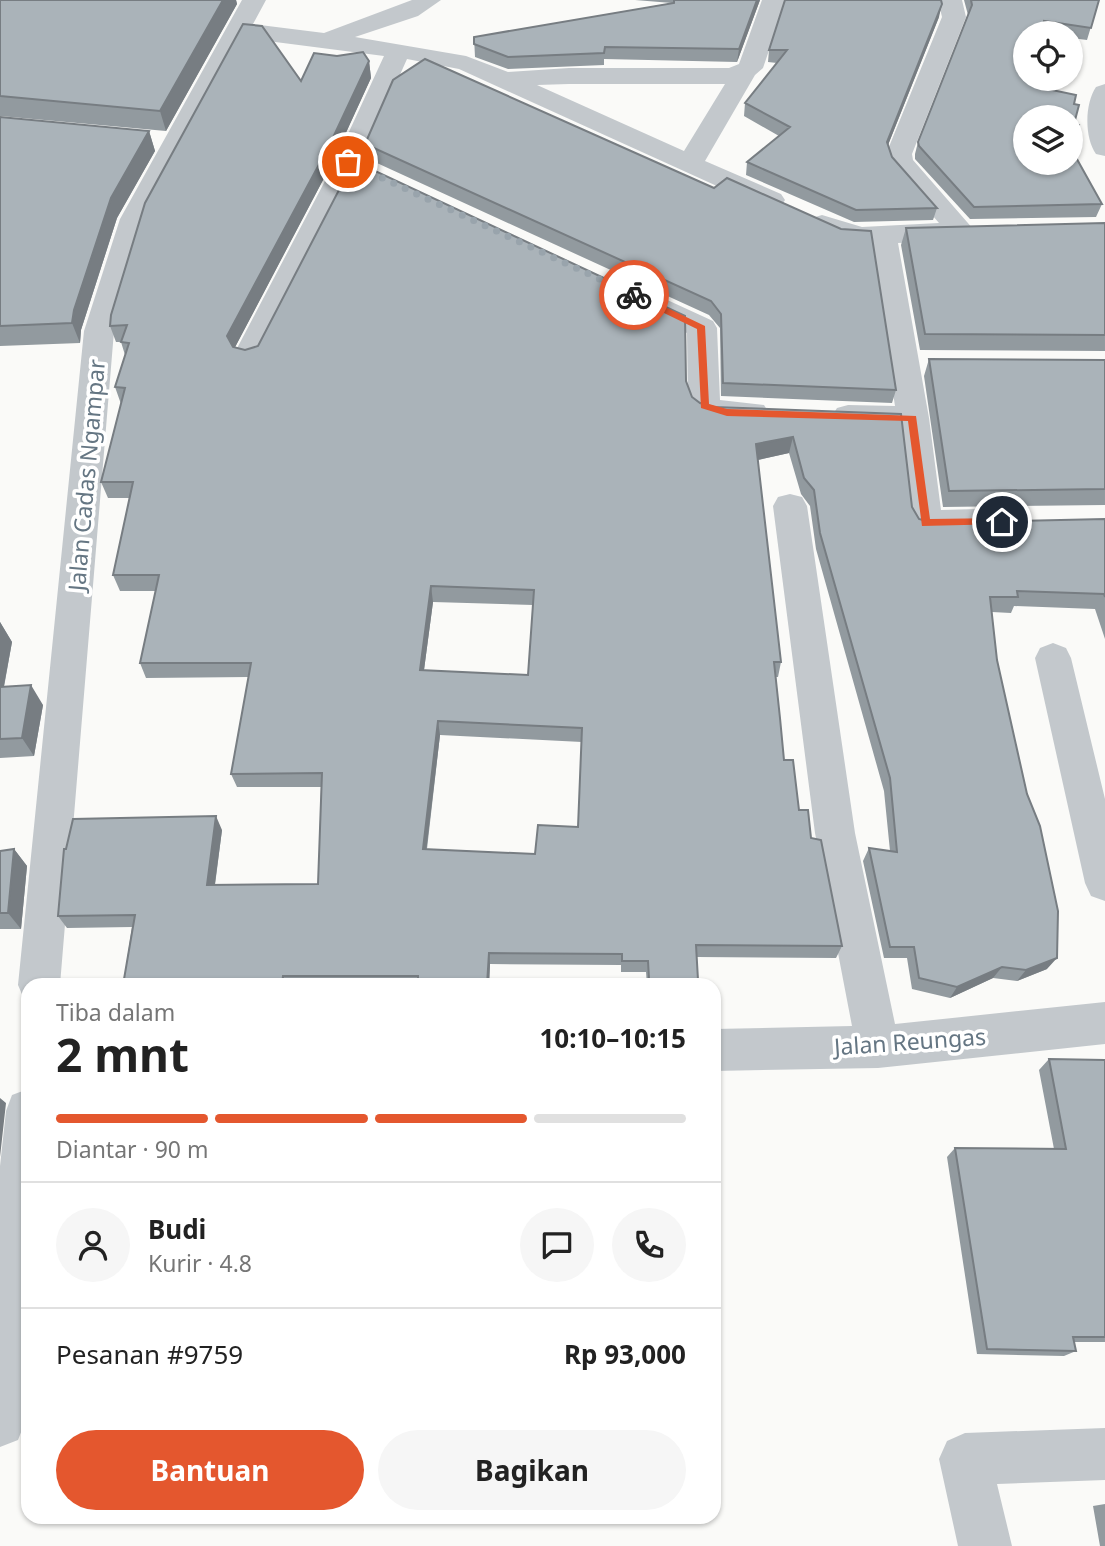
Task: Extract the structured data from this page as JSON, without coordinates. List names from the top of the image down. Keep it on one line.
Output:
{"streets":{"street":["Jalan Cadas Ngampar","Jalan Reungas"]},"page":{"heading":["2 mnt","Tiba dalam","10:10–10:15"],"panel":["Budi","Kurir · 4.8","Pesanan #9759","Rp 93,000"],"bar":"Diantar · 90 m","buttons":["Bantuan","Bagikan"]}}
